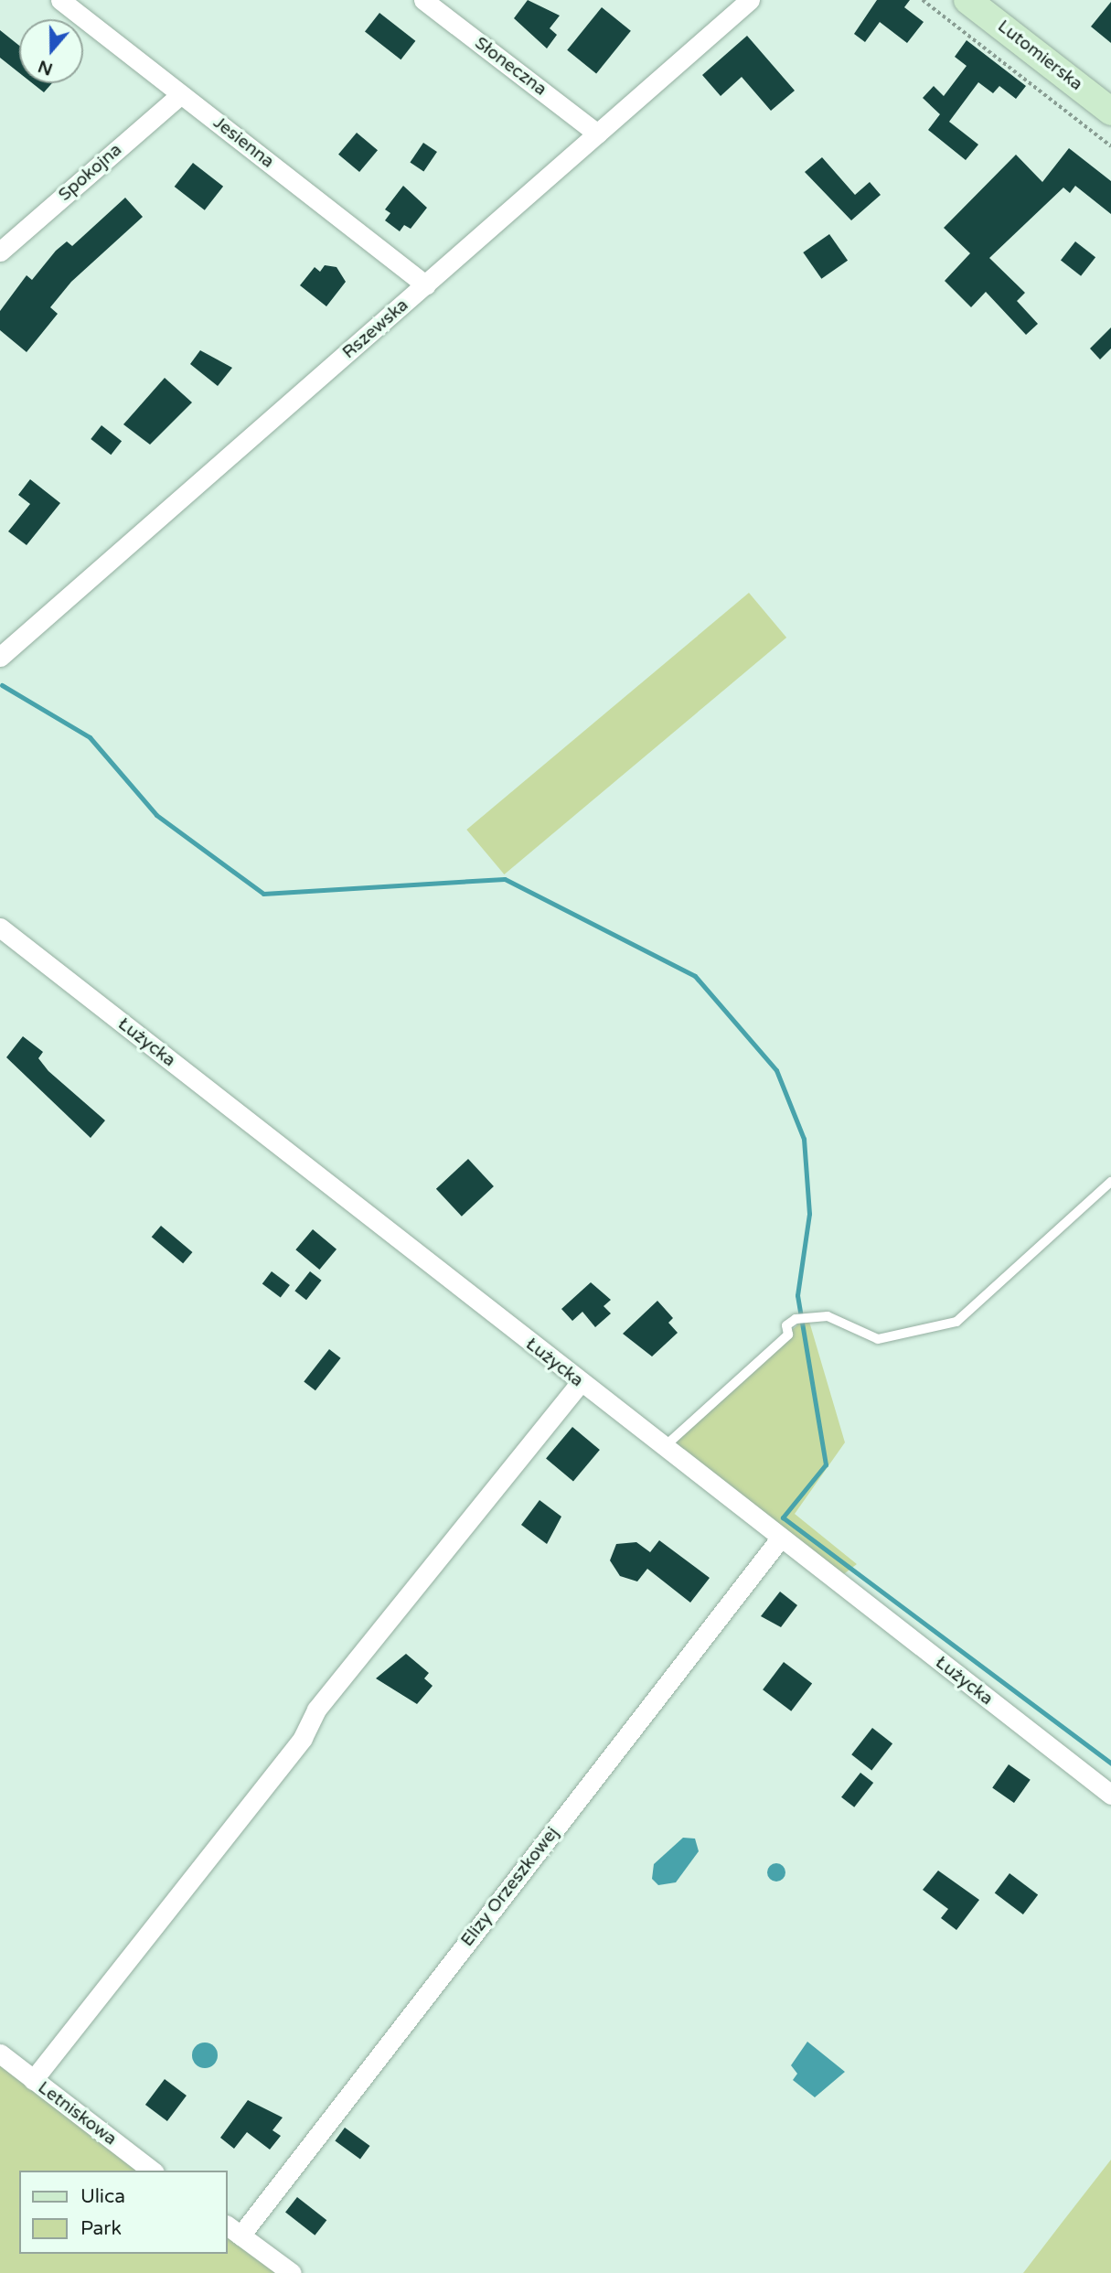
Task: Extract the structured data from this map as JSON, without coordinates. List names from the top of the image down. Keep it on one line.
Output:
{"streets":{"main road":["Lutomierska"],"street":["Słoneczna","Jesienna","Spokojna","Rszewska","Łużycka","Elizy Orzeszkowej","Letniskowa"]},"crossings":[["Słoneczna","Rszewska"],["Jesienna","Spokojna"],["Jesienna","Rszewska"],["Łużycka","Elizy Orzeszkowej"]],"legend":["Ulica","Park"],"north":"bottom"}
